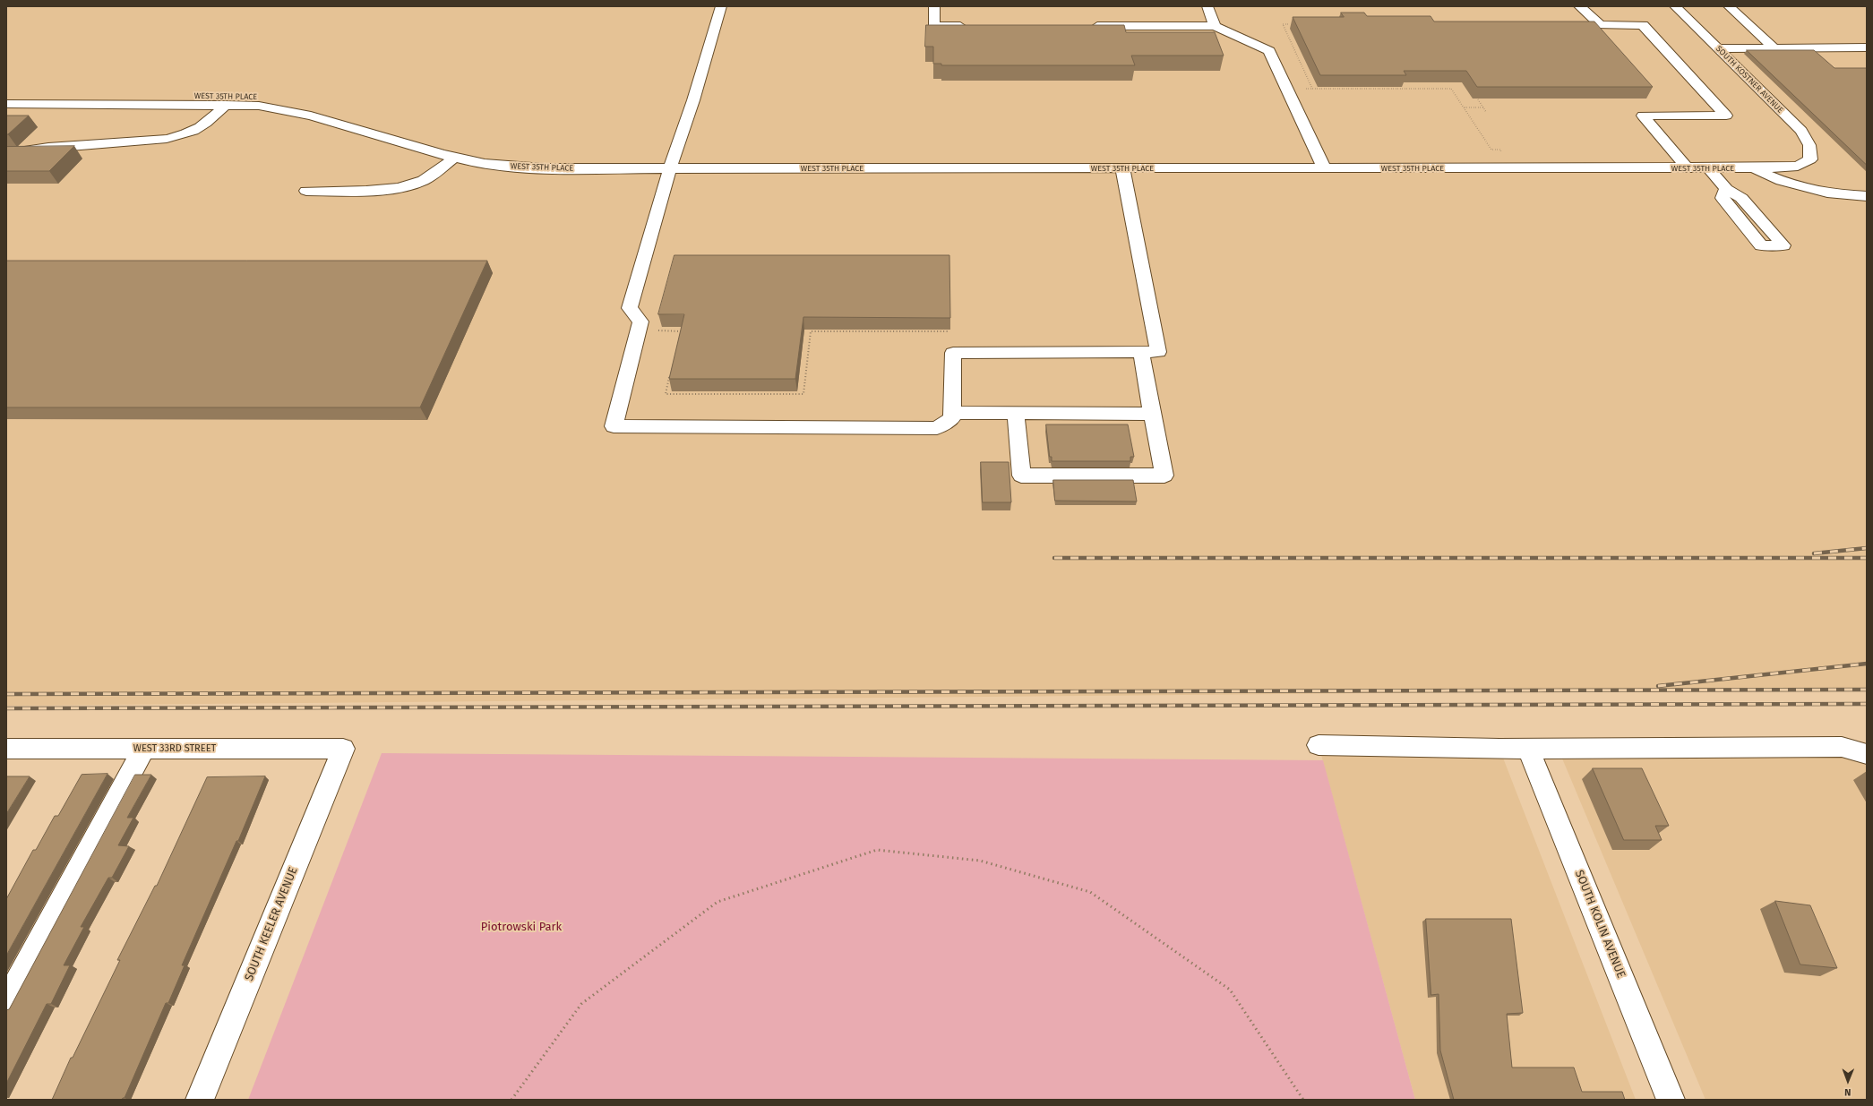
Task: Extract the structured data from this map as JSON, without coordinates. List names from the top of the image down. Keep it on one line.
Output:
{"streets":{"street":["SOUTH KOSTNER AVENUE","WEST 35TH PLACE","WEST 33RD STREET","SOUTH KEELER AVENUE","SOUTH KOLIN AVENUE"]},"crossings":[["SOUTH KOSTNER AVENUE","WEST 35TH PLACE"],["WEST 33RD STREET","SOUTH KEELER AVENUE"]],"parks":["Piotrowski Park"],"north":"bottom"}
